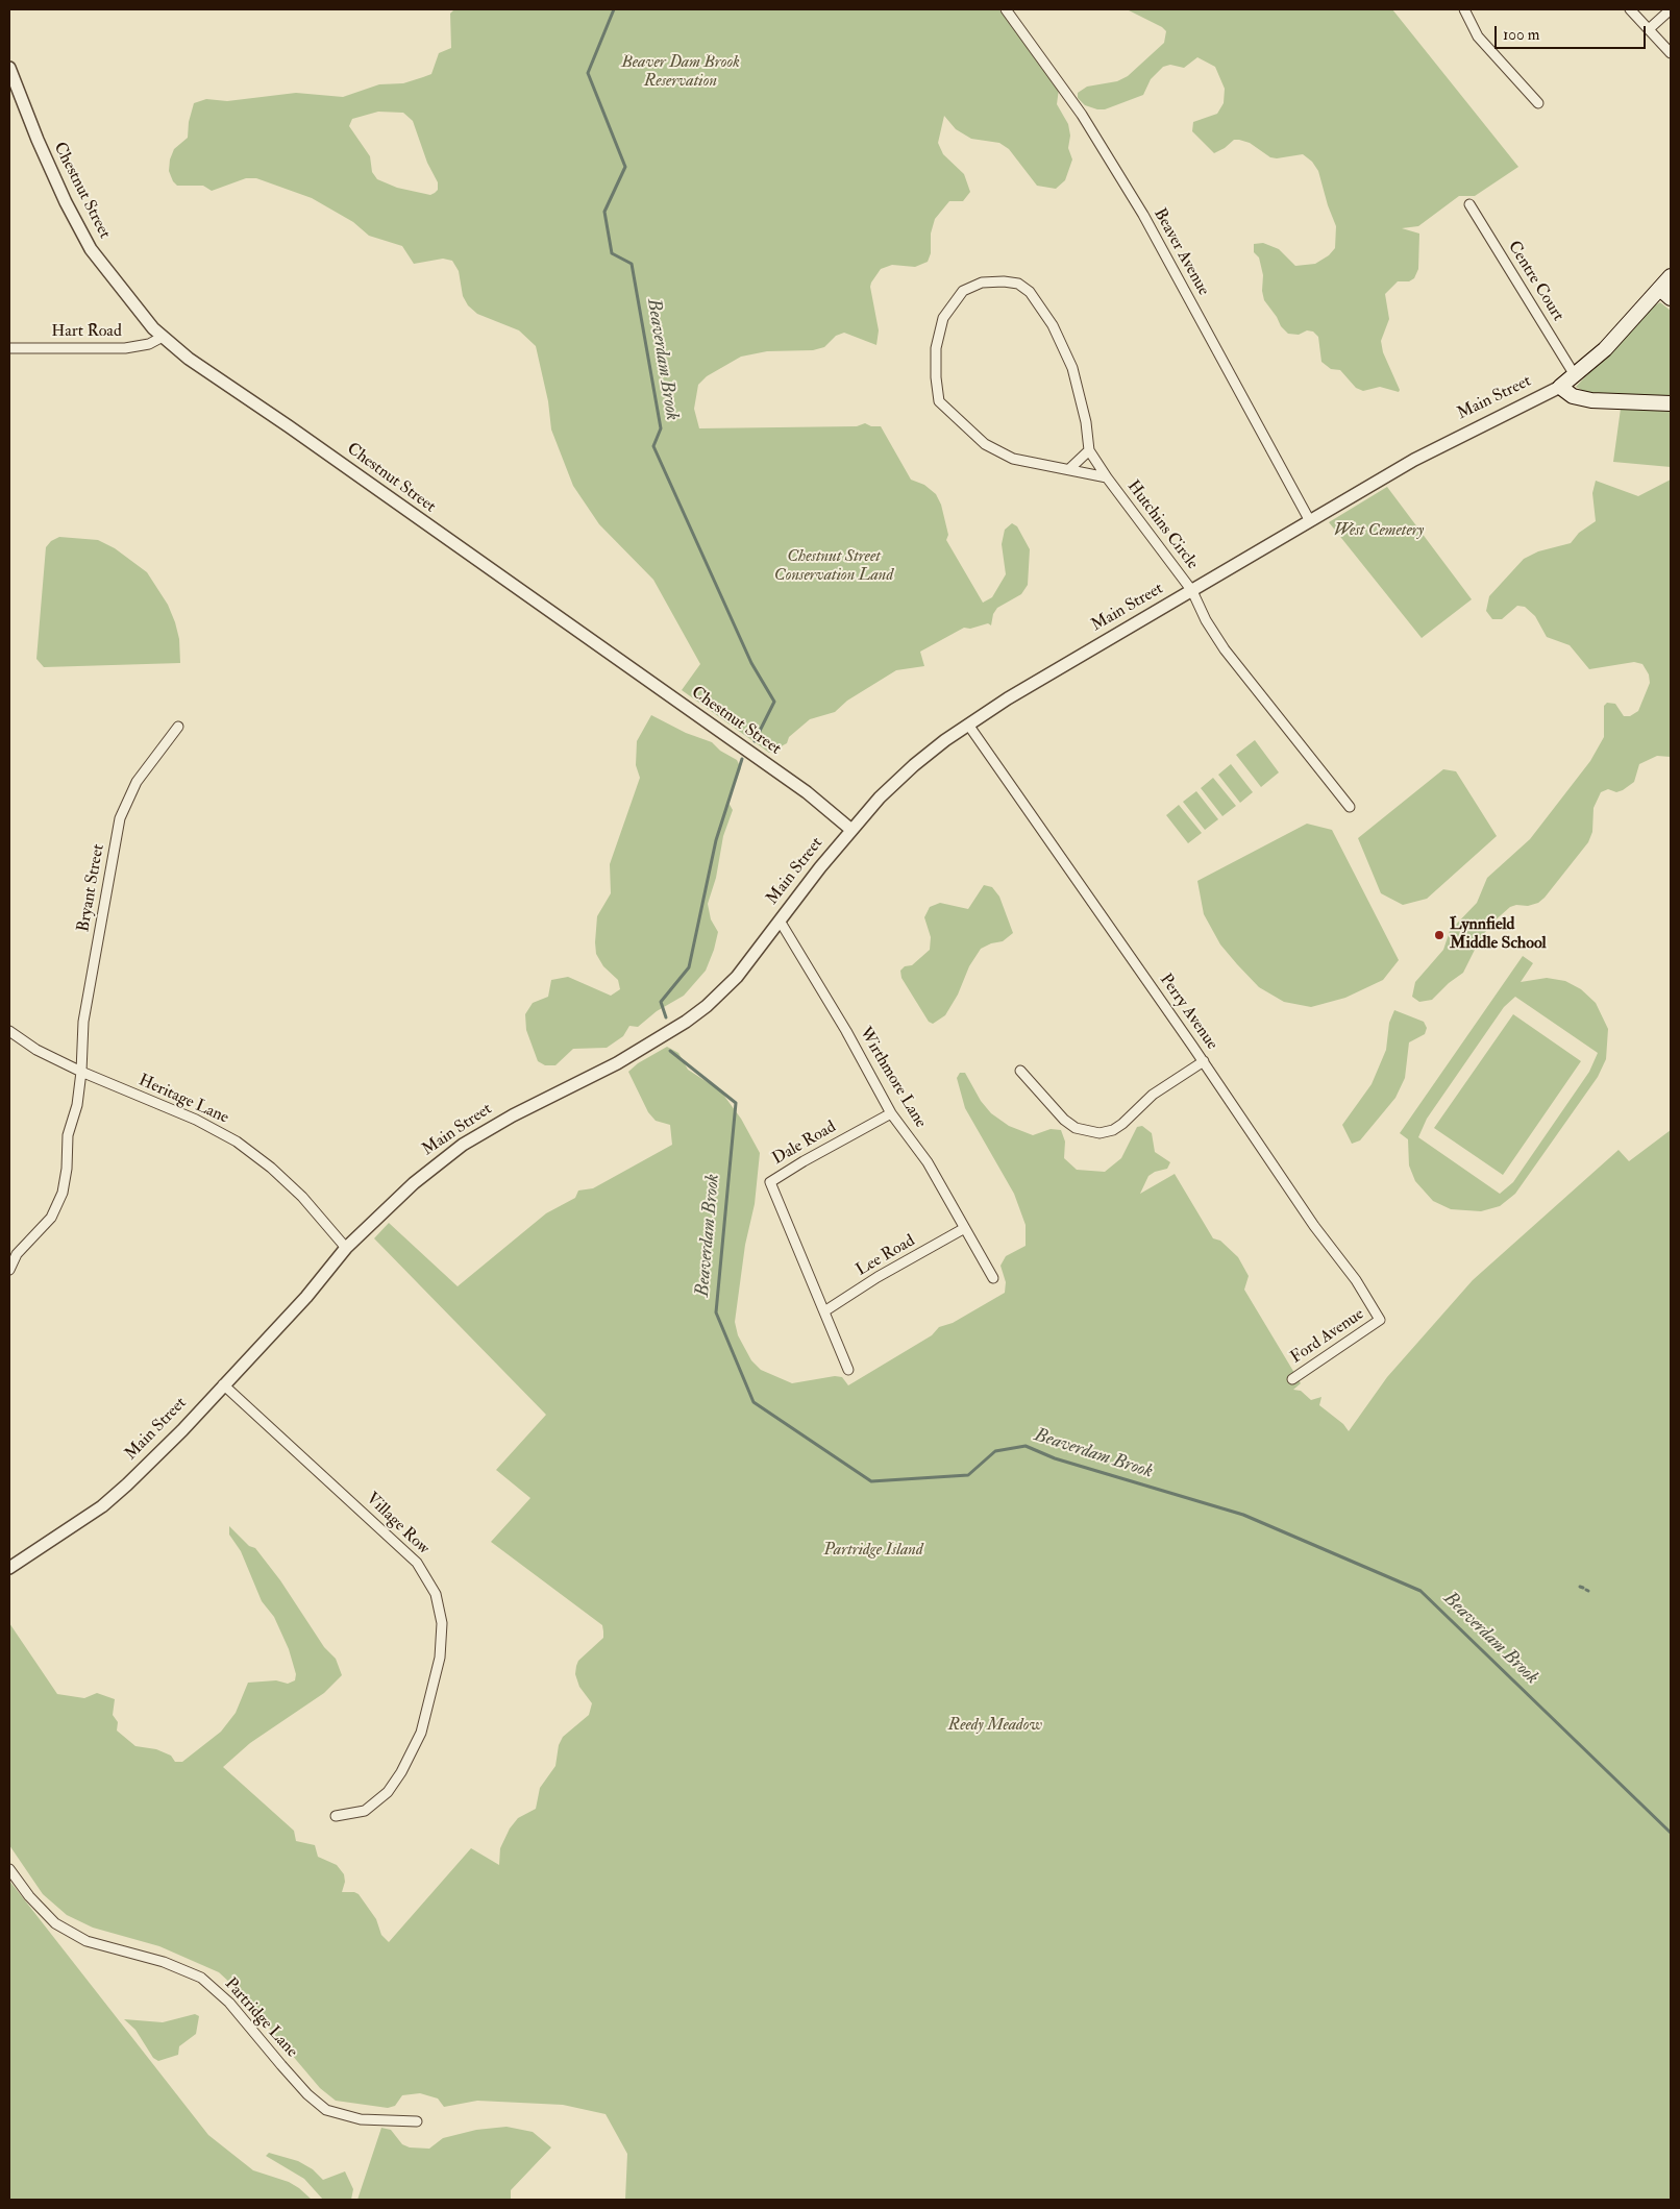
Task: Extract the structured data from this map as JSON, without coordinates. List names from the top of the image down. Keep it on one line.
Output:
{"streets":{"main road":["Main Street"],"street":["Chestnut Street","Beaver Avenue","Centre Court","Hart Road","Hutchins Circle","Bryant Street","Perry Avenue","Wirthmore Lane","Heritage Lane","Dale Road","Lee Road","Ford Avenue","Village Row","Partridge Lane"]},"crossings":[["Chestnut Street","Hart Road"],["Chestnut Street","Main Street"],["Beaver Avenue","Main Street"],["Centre Court","Main Street"],["Main Street","Hutchins Circle"],["Main Street","Perry Avenue"],["Main Street","Wirthmore Lane"],["Main Street","Heritage Lane"],["Main Street","Village Row"],["Bryant Street","Heritage Lane"],["Perry Avenue","Ford Avenue"],["Wirthmore Lane","Dale Road"],["Wirthmore Lane","Lee Road"],["Dale Road","Lee Road"]],"water":["Beaverdam Brook"],"parks":["Beaver Dam Brook Reservation","West Cemetery","Chestnut Street Conservation Land","Partridge Island","Reedy Meadow"],"places":["Lynnfield Middle School"],"scale_bar":"100 m"}
